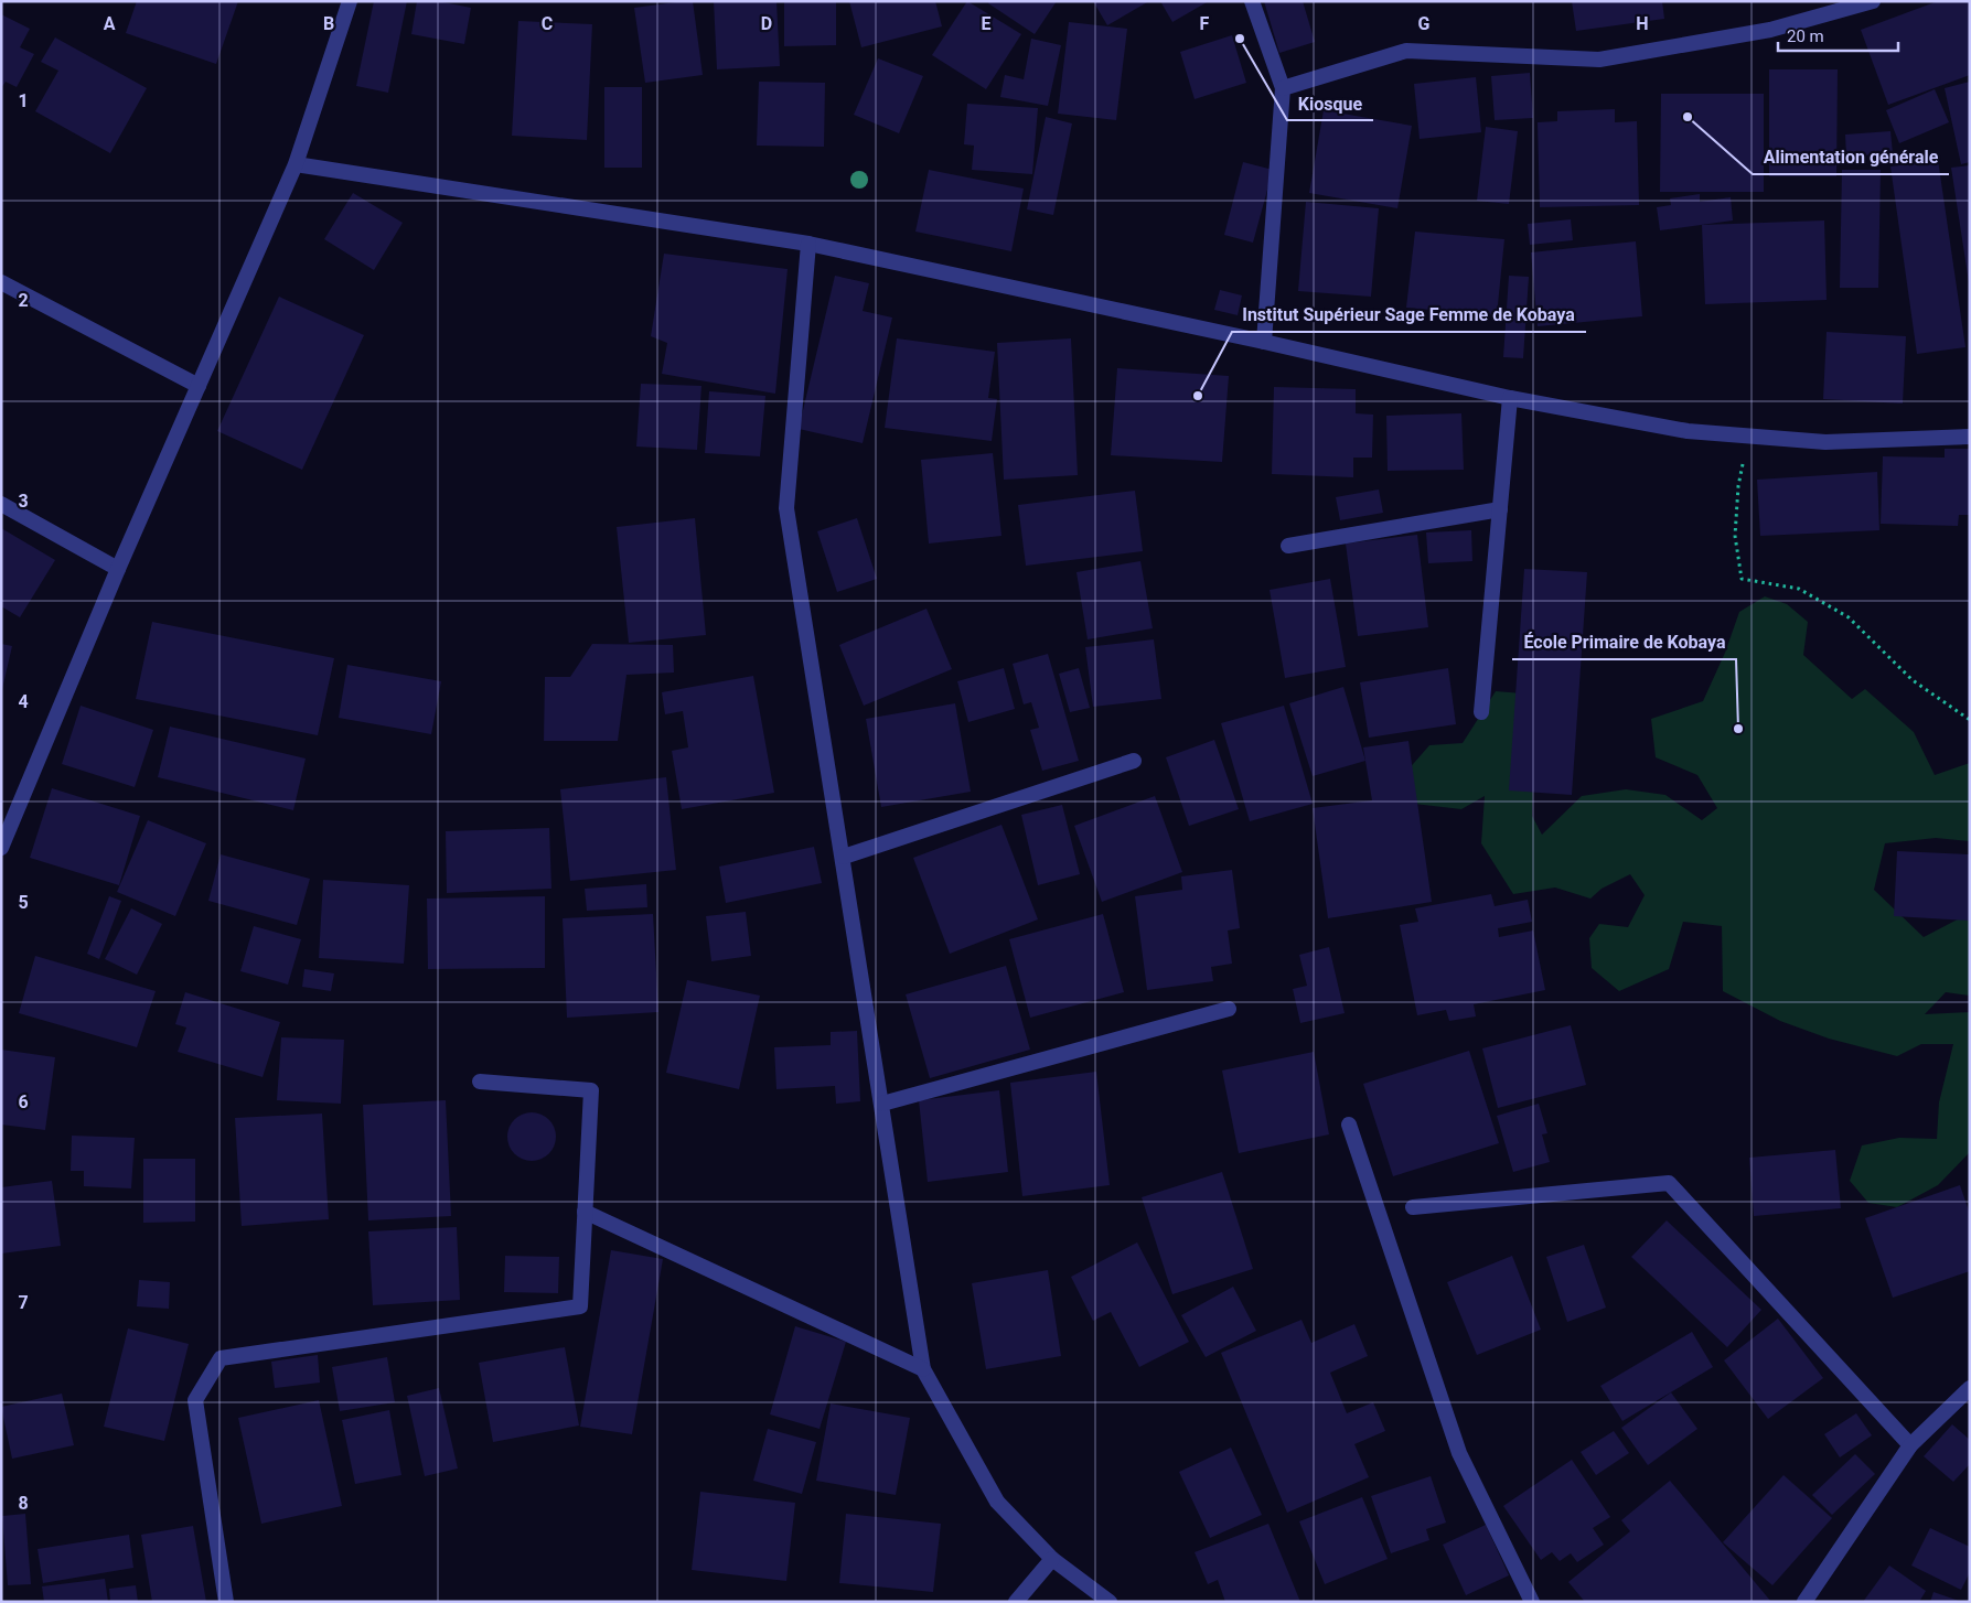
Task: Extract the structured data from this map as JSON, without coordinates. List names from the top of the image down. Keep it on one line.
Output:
{"places":["Kiosque","Alimentation générale","Institut Supérieur Sage Femme de Kobaya","École Primaire de Kobaya"],"scale_bar":"20 m","grid":{"columns":["A","B","C","D","E","F","G","H"],"rows":["1","2","3","4","5","6","7","8"]}}
